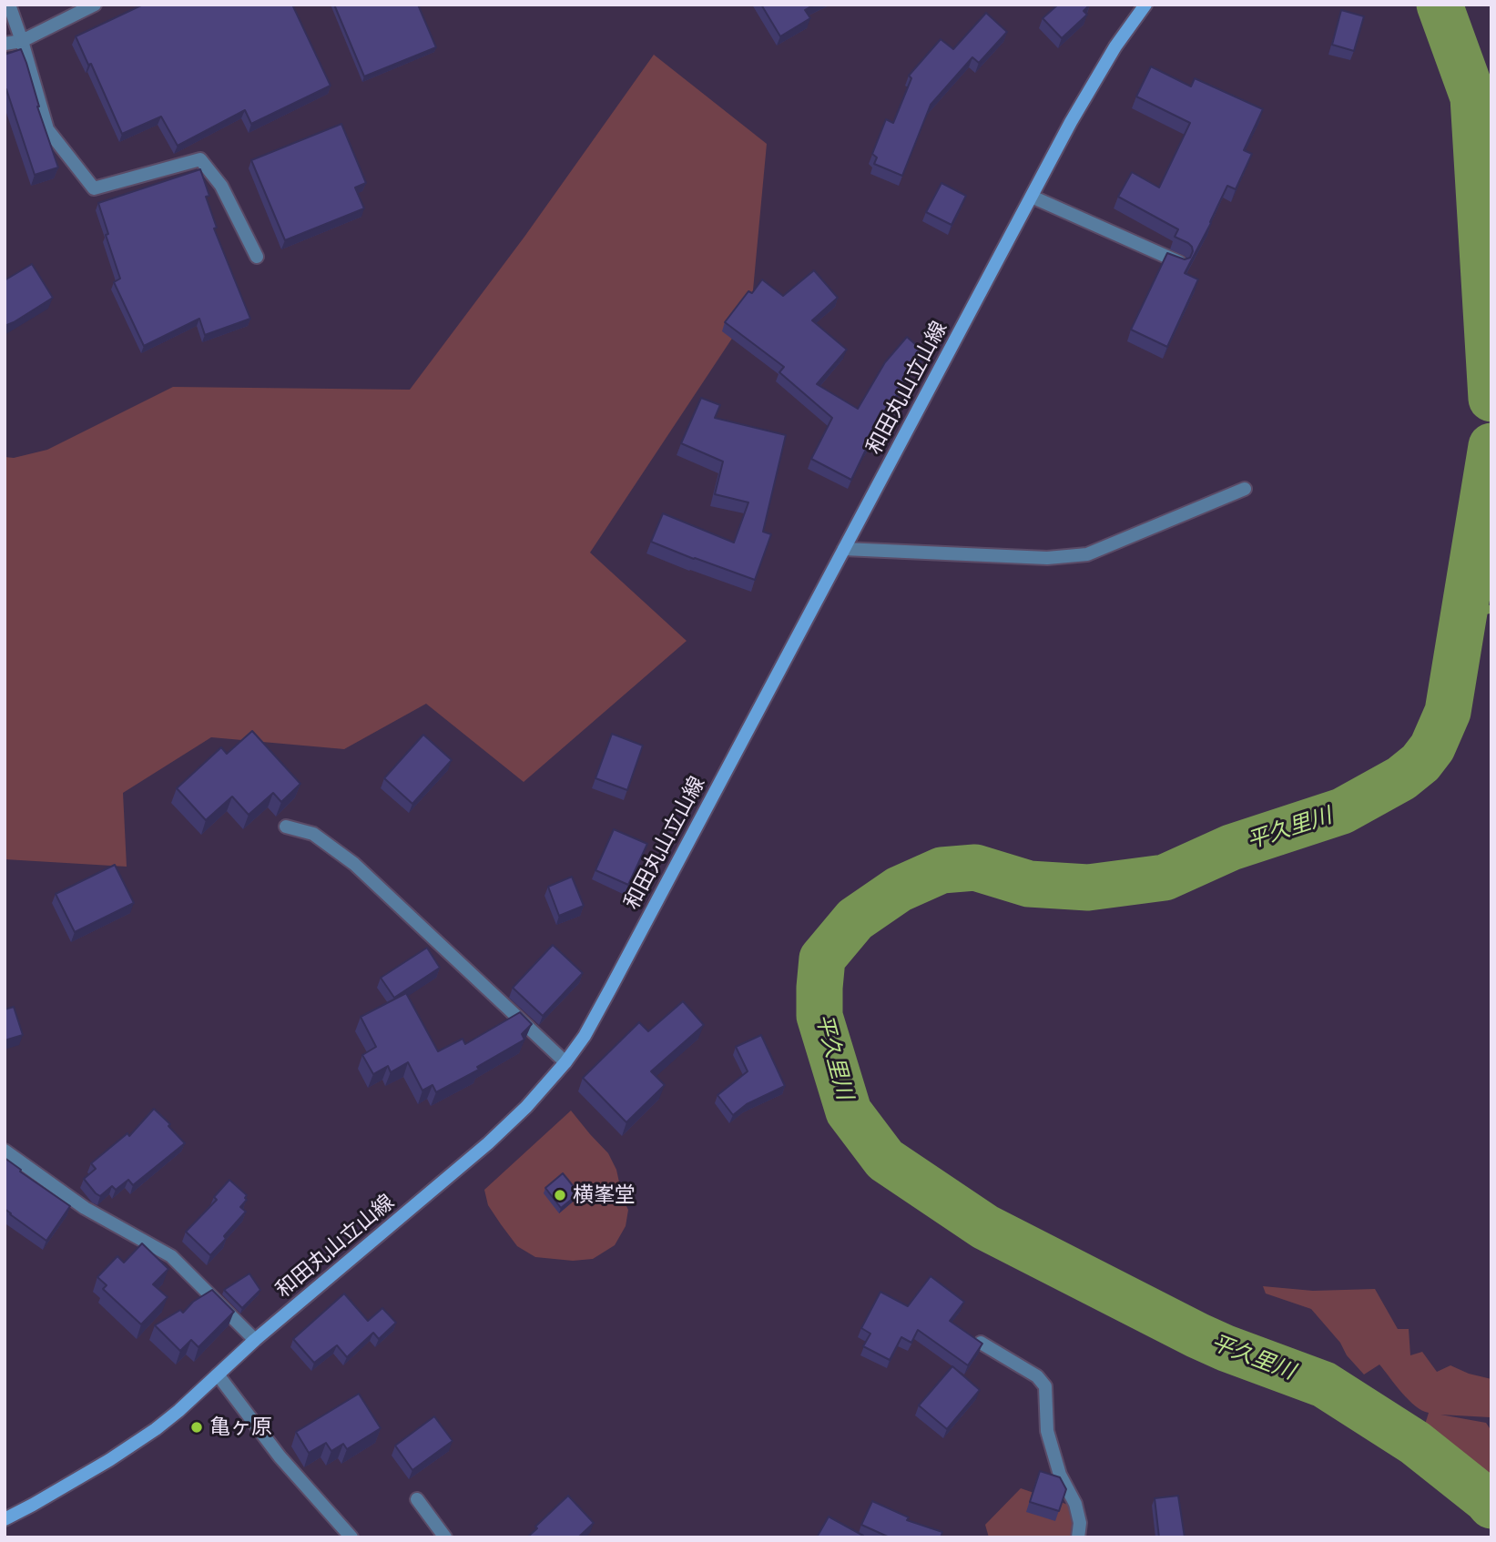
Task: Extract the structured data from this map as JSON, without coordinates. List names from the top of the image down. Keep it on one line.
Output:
{"streets":{"main road":["和田丸山立山線"]},"water":["平久里川"],"places":["横峯堂","亀ヶ原"]}
